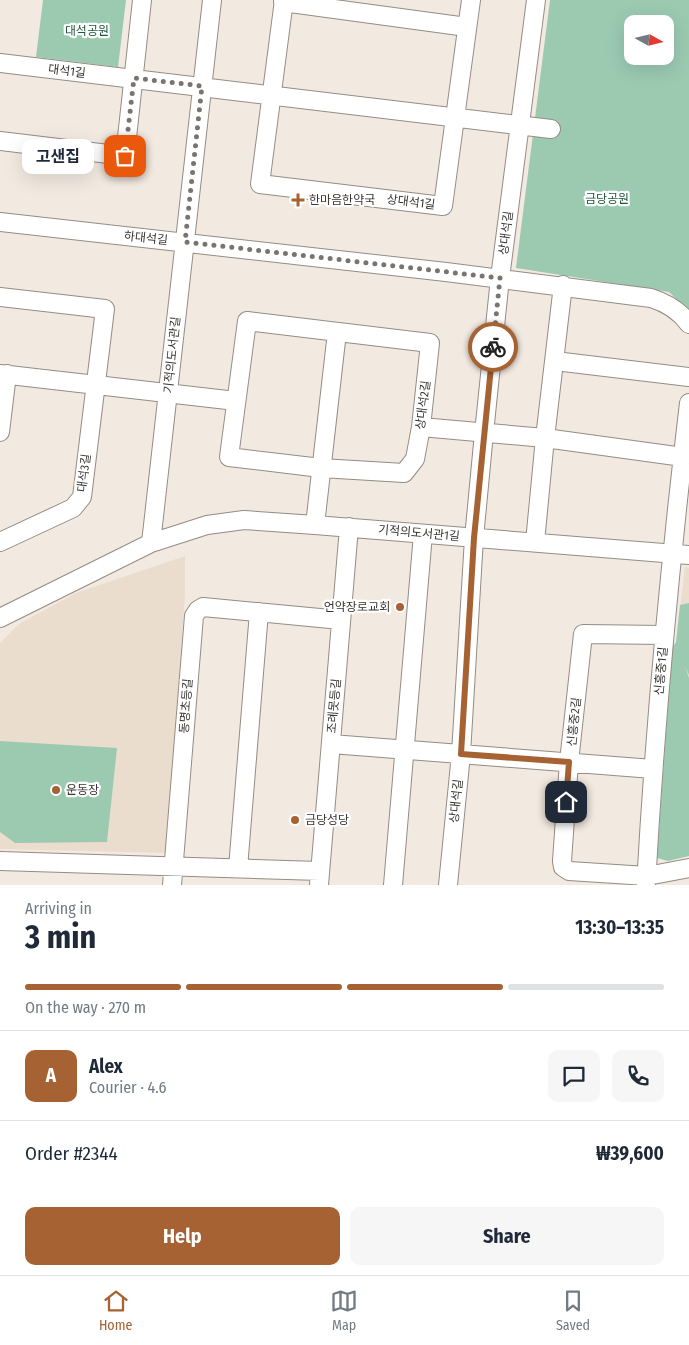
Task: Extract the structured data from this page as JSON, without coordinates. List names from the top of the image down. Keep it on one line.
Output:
{"streets":{"street":["대석1길","상대석1길","상대석길","하대석길","기적의도서관길","상대석2길","대석3길","기적의도서관1길","신흥중1길","동명초등길","조례못등길","신흥중2길"]},"crossings":[["대석1길","기적의도서관길"],["상대석길","하대석길"],["상대석길","기적의도서관1길"],["하대석길","기적의도서관길"],["기적의도서관길","기적의도서관1길"],["기적의도서관1길","신흥중1길"],["기적의도서관1길","조례못등길"],["신흥중1길","신흥중2길"],["동명초등길","조례못등길"]],"parks":["대석공원","금당공원"],"places":{"other":["고샌집","언약장로교회","운동장","금당성당"],"health":["한마음한약국"]},"north":"right","page":{"bubble":"고샌집","heading":["3 min","Arriving in","13:30–13:35"],"panel":["Alex","Courier · 4.6","Order #2344","₩39,600"],"bar":"On the way · 270 m","round":"A","buttons":["Help","Share"],"tabs":["Home","Map","Saved"]}}
